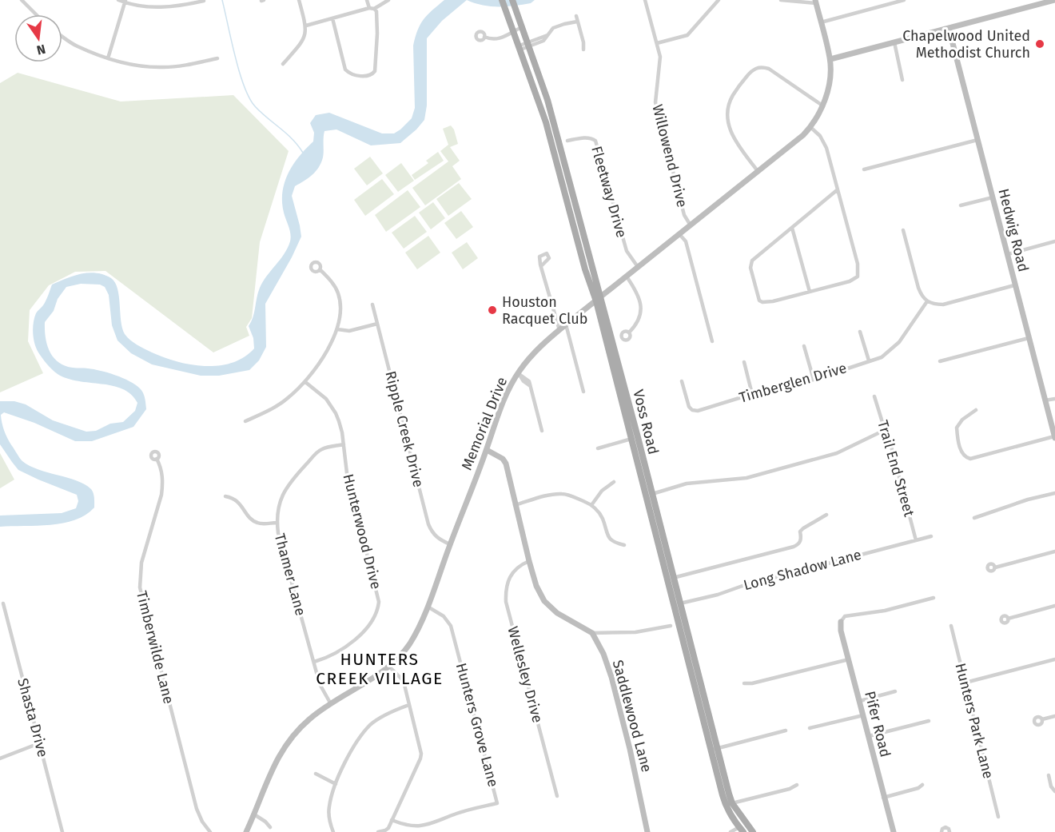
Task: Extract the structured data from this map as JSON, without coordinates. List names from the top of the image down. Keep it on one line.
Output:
{"streets":{"main road":["Voss Road"],"street":["Willowend Drive","Fleetway Drive","Hedwig Road","Timberglen Drive","Memorial Drive","Ripple Creek Drive","Trail End Street","Hunterwood Drive","Long Shadow Lane","Thamer Lane","Timberwilde Lane","Wellesley Drive","Saddlewood Lane","Shasta Drive","Hunters Park Lane","Pifer Road","Hunters Grove Lane"]},"crossings":[["Willowend Drive","Memorial Drive"],["Fleetway Drive","Memorial Drive"],["Voss Road","Memorial Drive"],["Voss Road","Long Shadow Lane"],["Memorial Drive","Ripple Creek Drive"],["Memorial Drive","Thamer Lane"],["Memorial Drive","Hunters Grove Lane"],["Trail End Street","Long Shadow Lane"],["Hunterwood Drive","Thamer Lane"]],"districts":["HUNTERS CREEK VILLAGE"],"places":["Chapelwood United Methodist Church","Houston Racquet Club"],"north":"bottom"}
